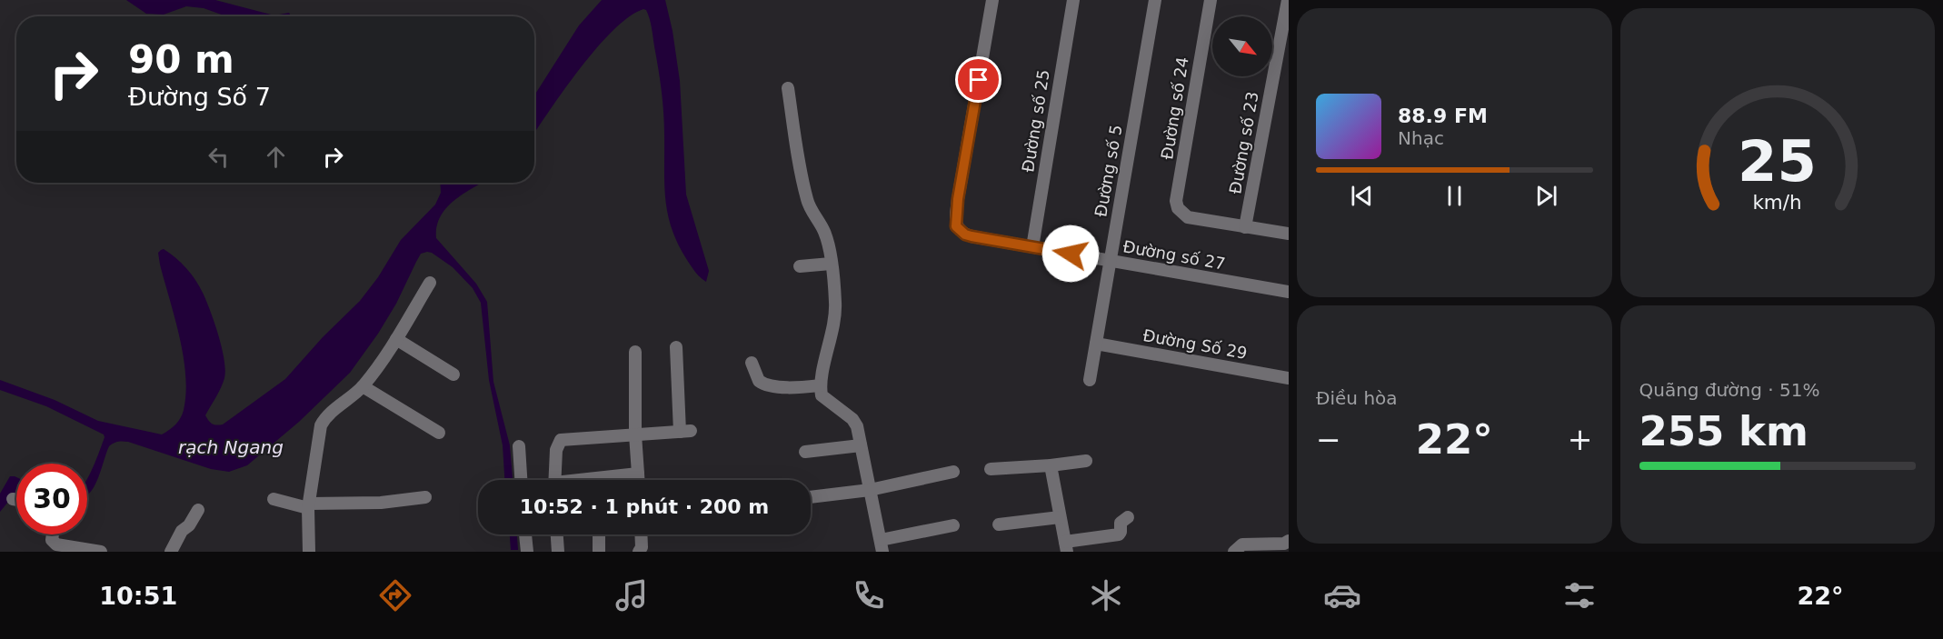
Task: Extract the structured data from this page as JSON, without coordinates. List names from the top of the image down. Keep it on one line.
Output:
{"streets":{"street":["Đường số 24","Đường số 25","Đường số 23","Đường số 5","Đường số 27","Đường Số 29"]},"crossings":[["Đường số 24","Đường số 23"],["Đường số 25","Đường số 27"],["Đường số 5","Đường số 27"],["Đường số 5","Đường Số 29"]],"water":["rạch Ngang"],"north":"bottom right","page":{"turn":["90 m","Đường Số 7"],"song":["88.9 FM","Nhạc"],"tile":["Điều hòa",["Quãng đường · 51%","255 km"]],"heat":["−","22°","+"],"limit":"30","trip":"10:52 · 1 phút · 200 m","tabs":["10:51","22°"],"gauge":["25","km/h"]}}
